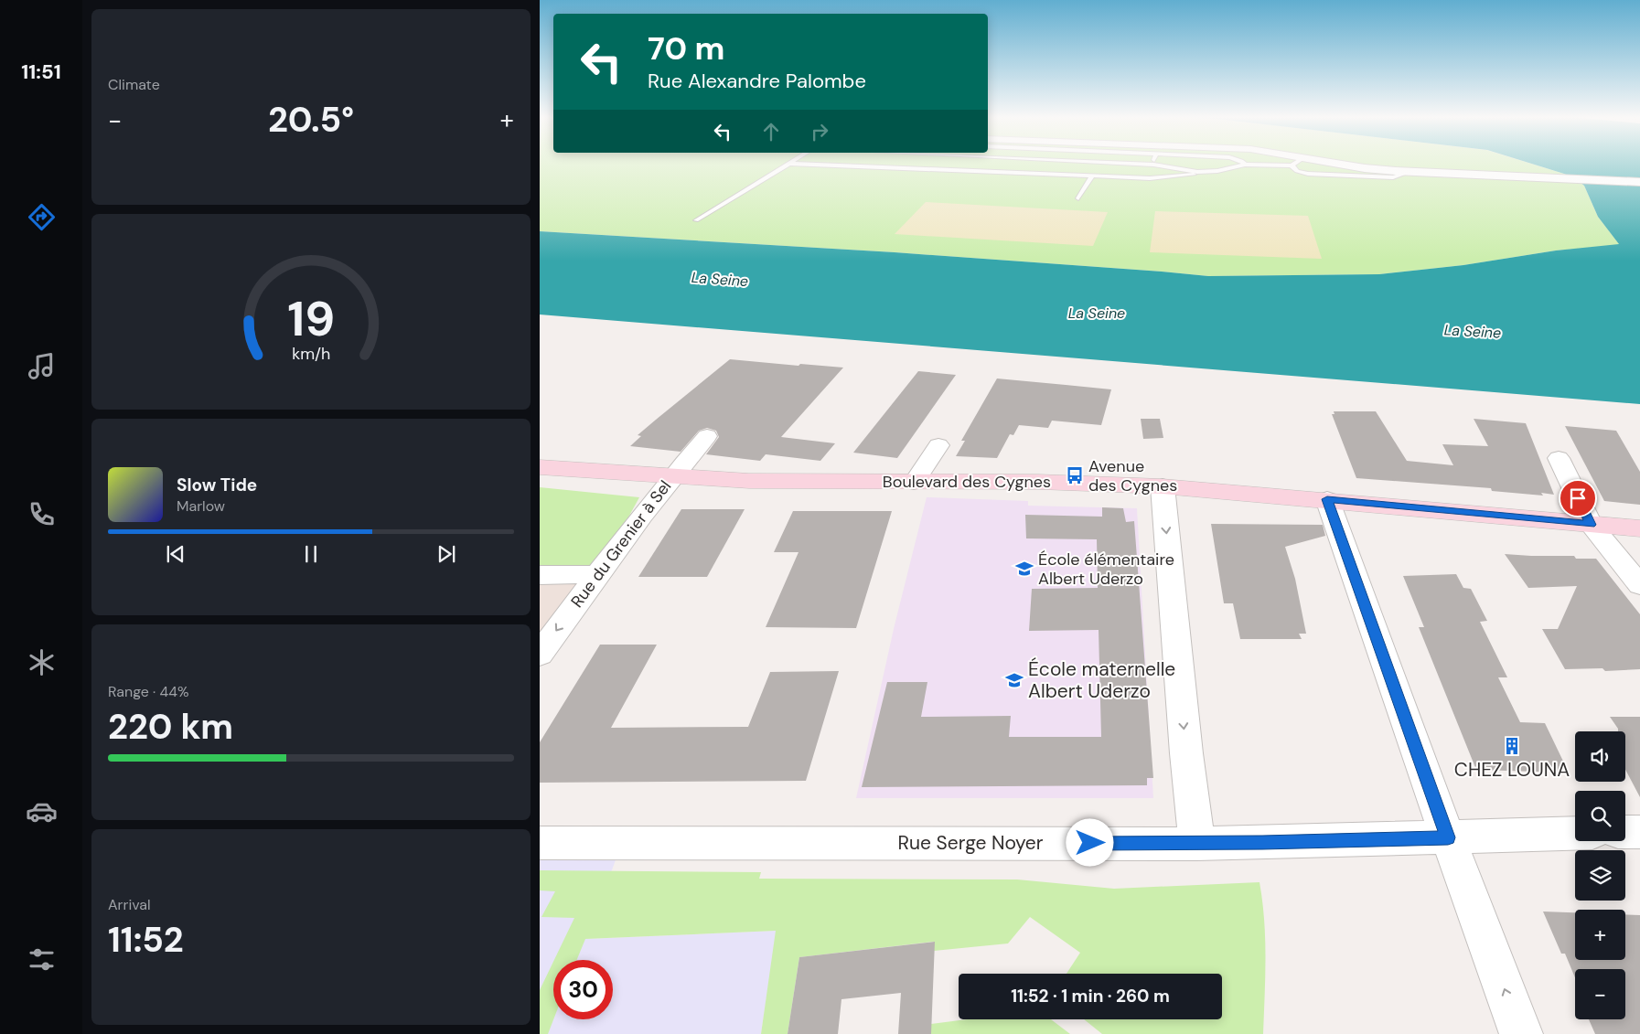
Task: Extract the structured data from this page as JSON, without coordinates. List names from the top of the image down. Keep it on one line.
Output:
{"streets":{"main road":["Boulevard des Cygnes"],"street":["Rue du Grenier à Sel","Rue Serge Noyer"]},"crossings":[["Boulevard des Cygnes","Rue du Grenier à Sel"]],"one_way":["Rue du Grenier à Sel"],"water":["La Seine"],"places":{"bus stop":["Avenue des Cygnes"],"school or university":["École élémentaire Albert Uderzo","École maternelle Albert Uderzo"],"building":["CHEZ LOUNA"]},"page":{"tabs":"11:51","tile":["Climate",["Range · 44%","220 km"],["Arrival","11:52"]],"turn":["70 m","Rue Alexandre Palombe"],"heat":["−","20.5°","+"],"song":["Slow Tide","Marlow"],"map_buttons":["+","−"],"limit":"30","trip":"11:52 · 1 min · 260 m","gauge":["19","km/h"]}}
